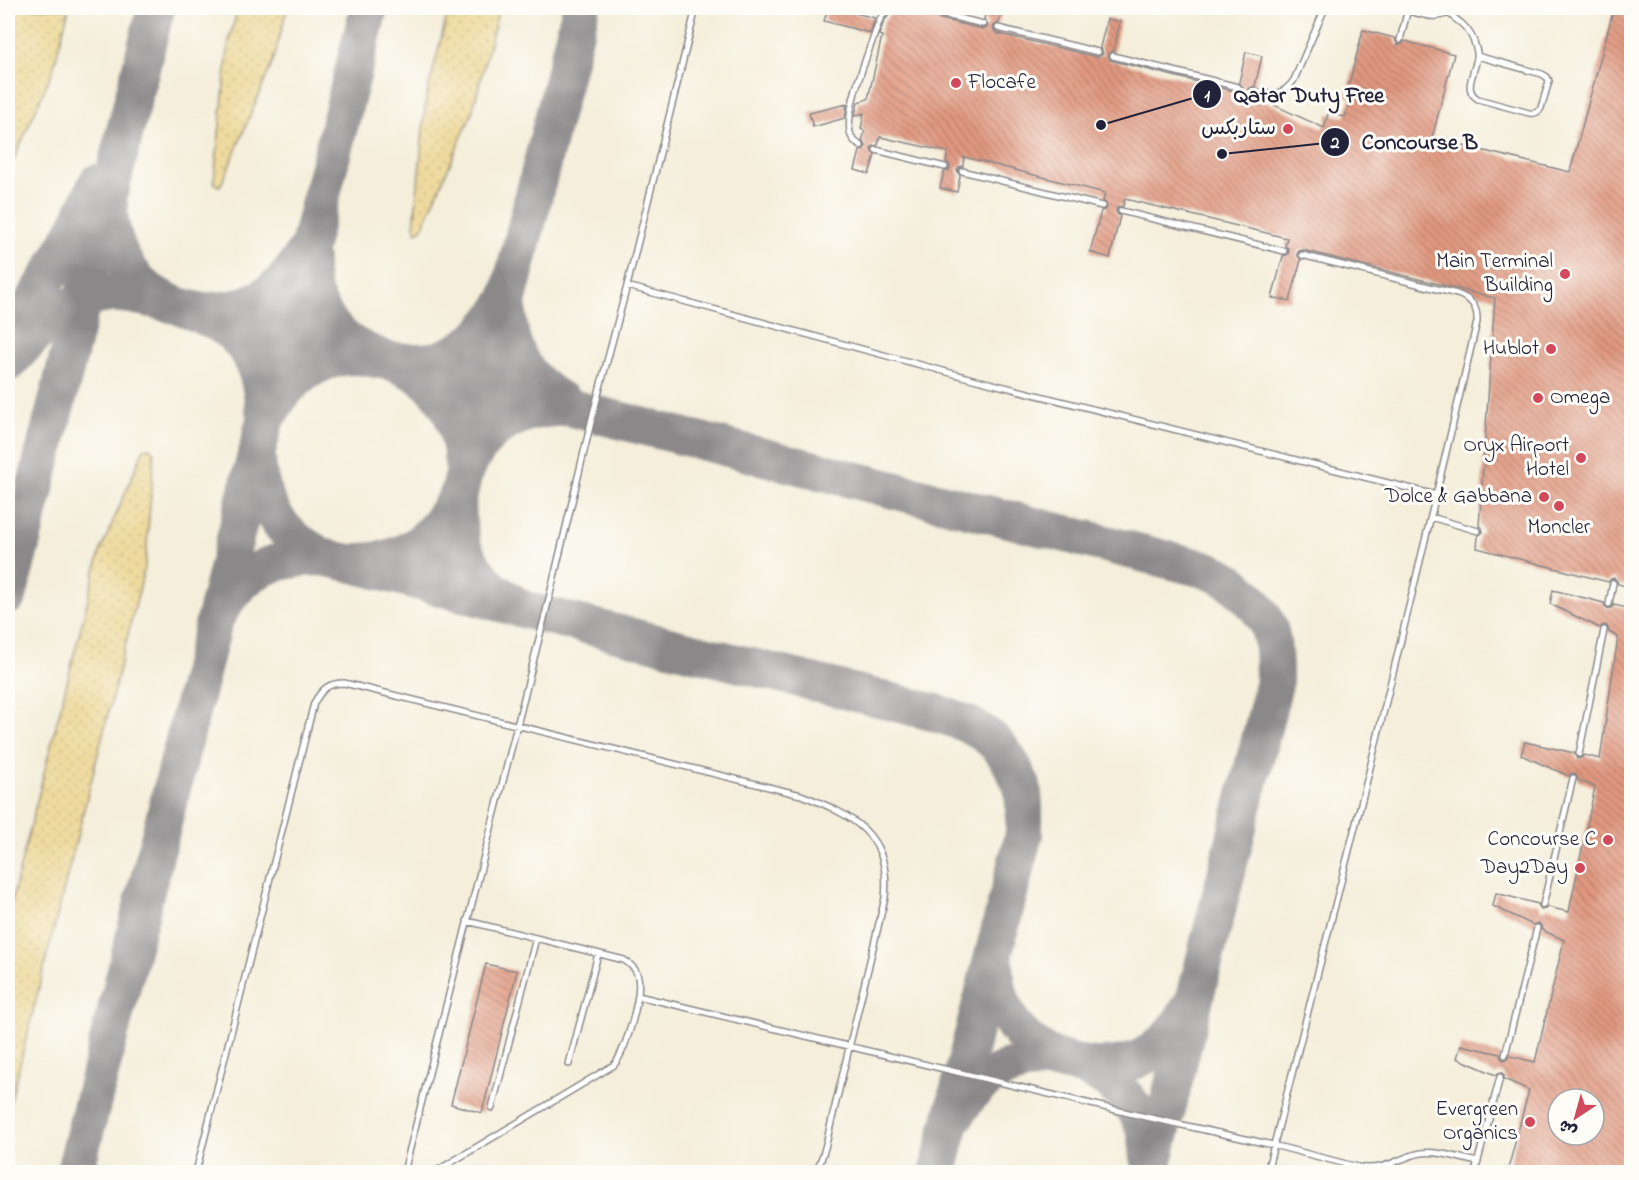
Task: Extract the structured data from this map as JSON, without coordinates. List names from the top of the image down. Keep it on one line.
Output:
{"places":["Flocafe","Qatar Duty Free","ستاربكس","Concourse B","Main Terminal Building","Hublot","Omega","Oryx Airport Hotel","Dolce & Gabbana","Moncler","Concourse C","Day2Day","Evergreen Organics"],"north":"bottom left"}
